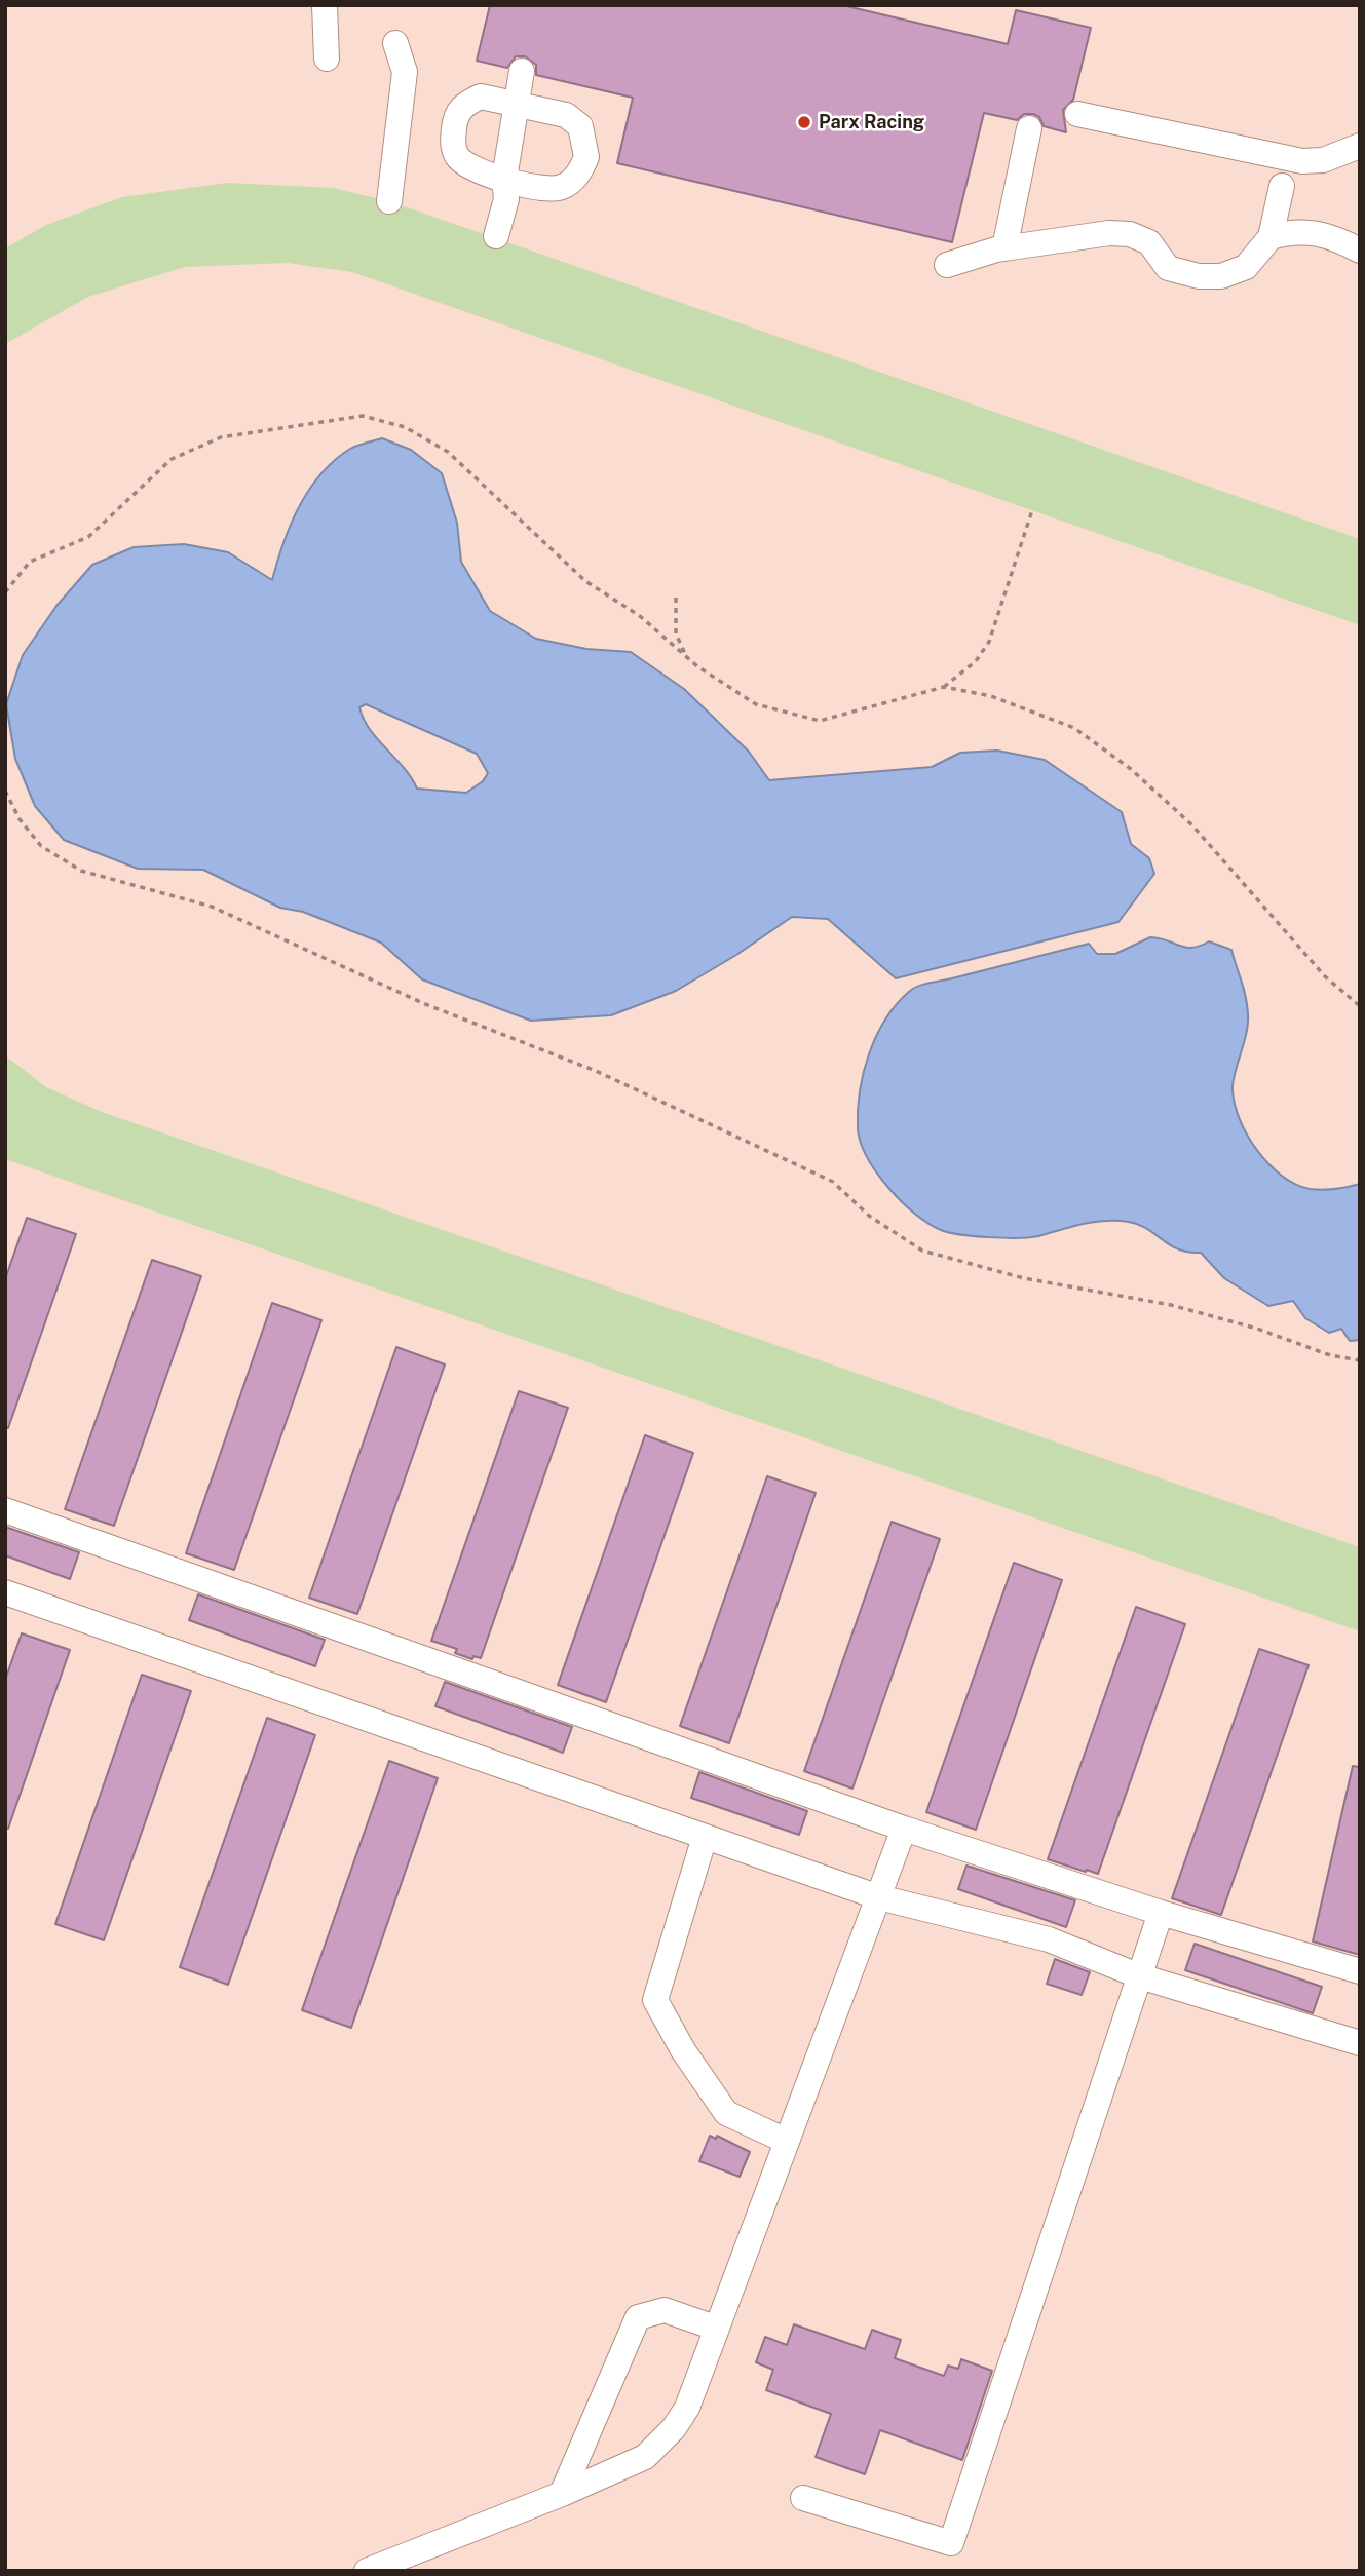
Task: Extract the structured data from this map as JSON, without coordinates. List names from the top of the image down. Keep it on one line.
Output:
{"places":["Parx Racing"]}
